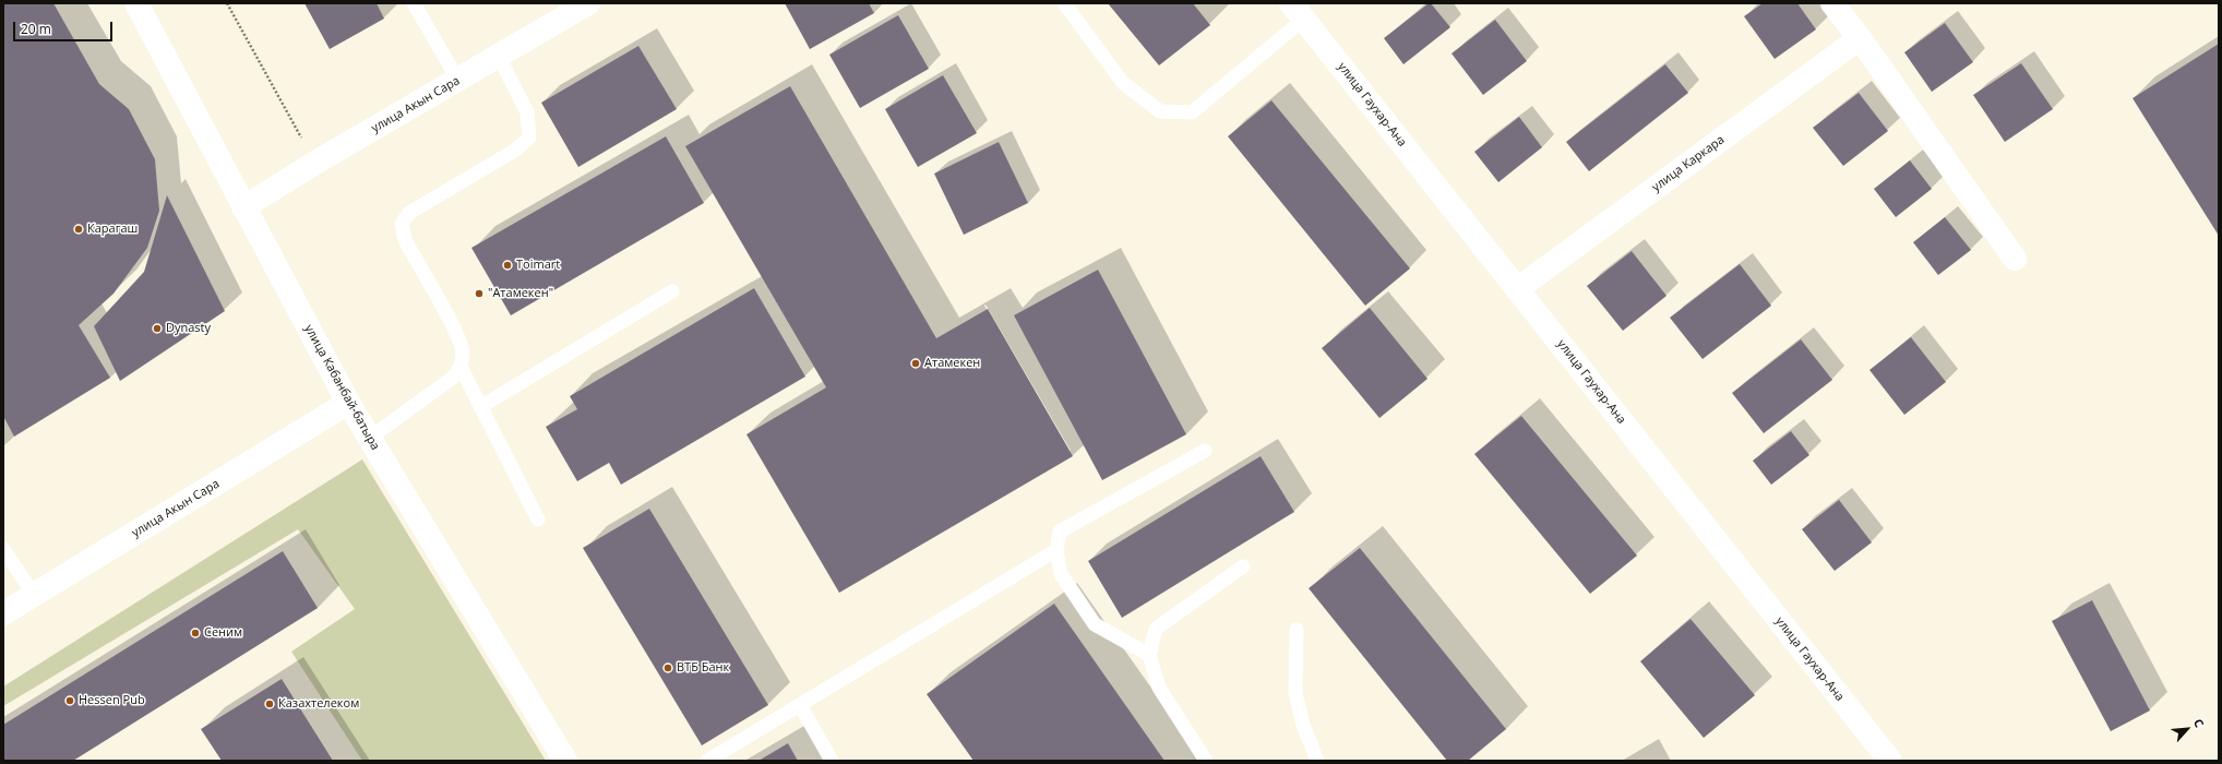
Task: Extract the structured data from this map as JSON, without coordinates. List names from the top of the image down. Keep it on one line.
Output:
{"streets":{"street":["улица Акын Сара","улица Гаухар-Ана","улица Каркара","улица Кабанбай-батыра"]},"crossings":[["улица Акын Сара","улица Кабанбай-батыра"],["улица Гаухар-Ана","улица Каркара"]],"places":["Карагаш","Toimart","\"Атамекен\"","Dynasty","Атамекен","Сеним","ВТБ Банк","Hessen Pub","Казахтелеком"],"scale_bar":"20 m","north":"top right"}
